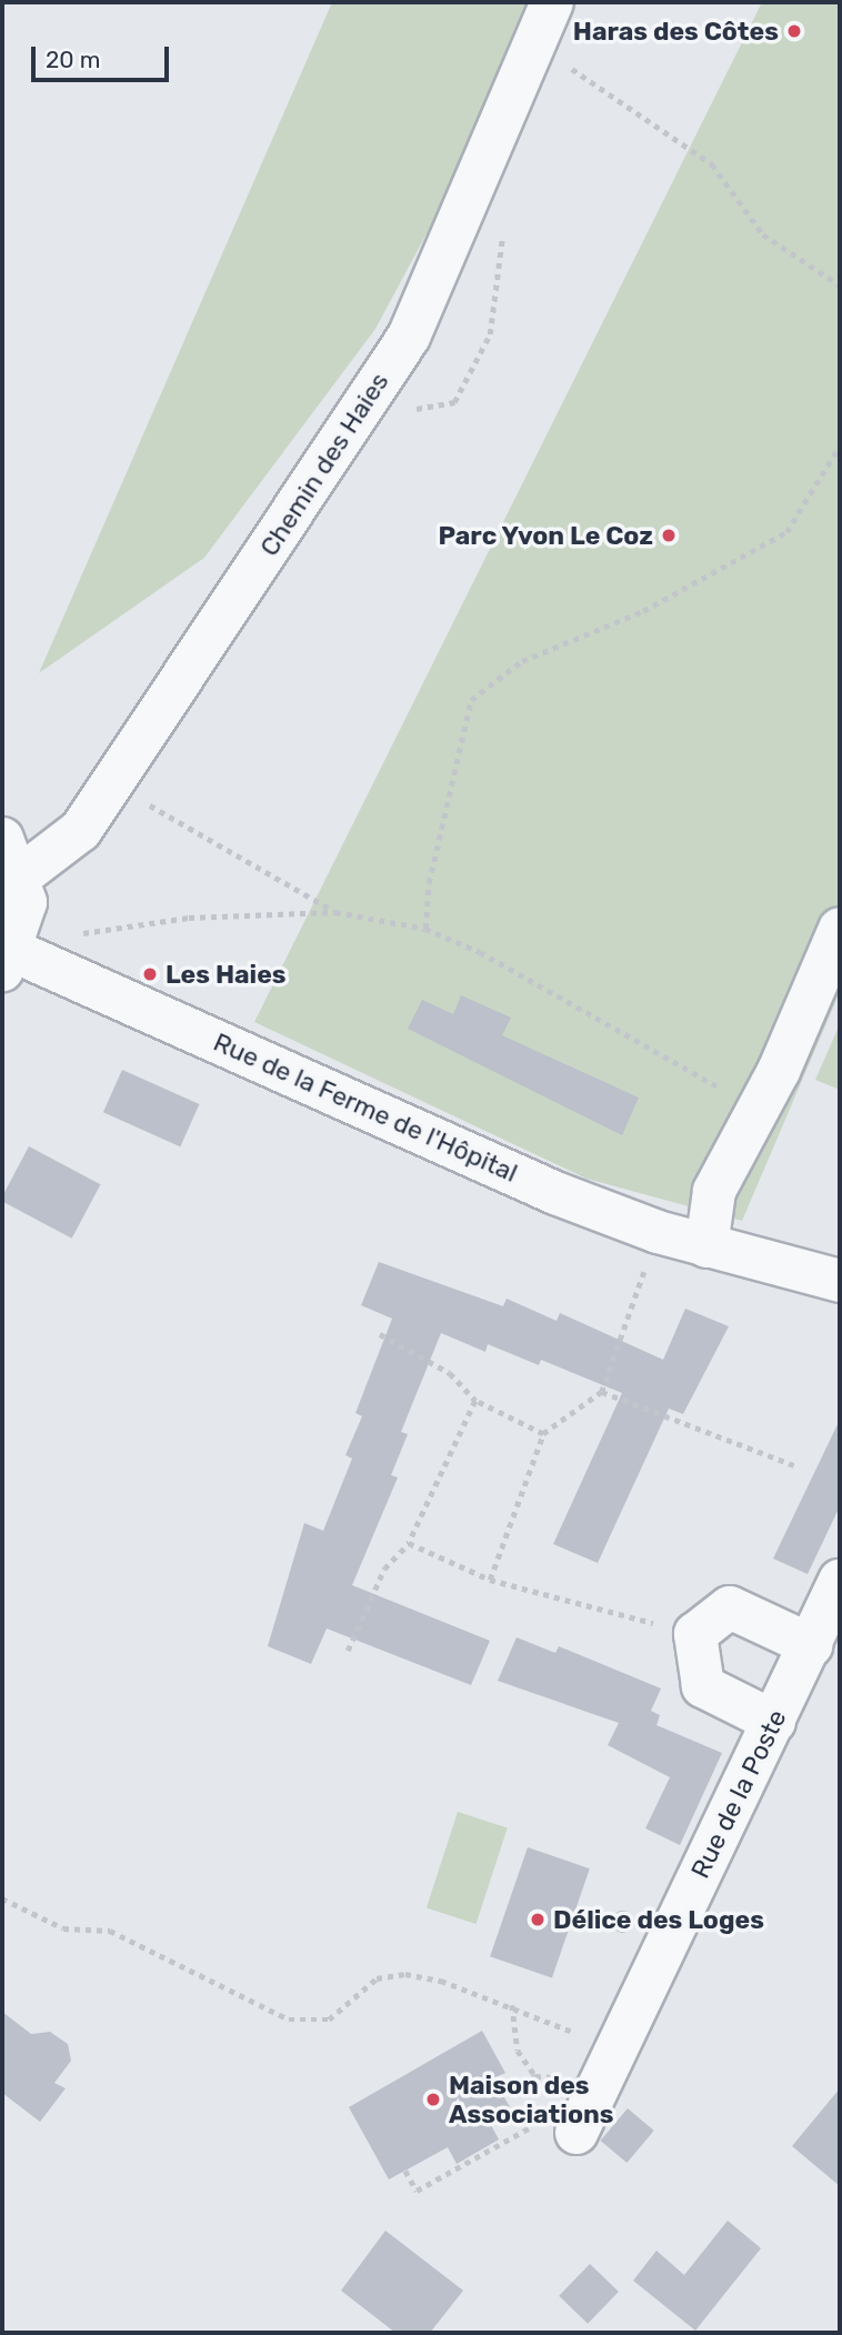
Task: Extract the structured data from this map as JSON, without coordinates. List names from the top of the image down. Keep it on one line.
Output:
{"streets":{"street":["Chemin des Haies","Rue de la Ferme de l'Hôpital","Rue de la Poste"]},"crossings":[["Chemin des Haies","Rue de la Ferme de l'Hôpital"]],"places":["Haras des Côtes","Parc Yvon Le Coz","Les Haies","Délice des Loges","Maison des Associations"],"scale_bar":"20 m"}
